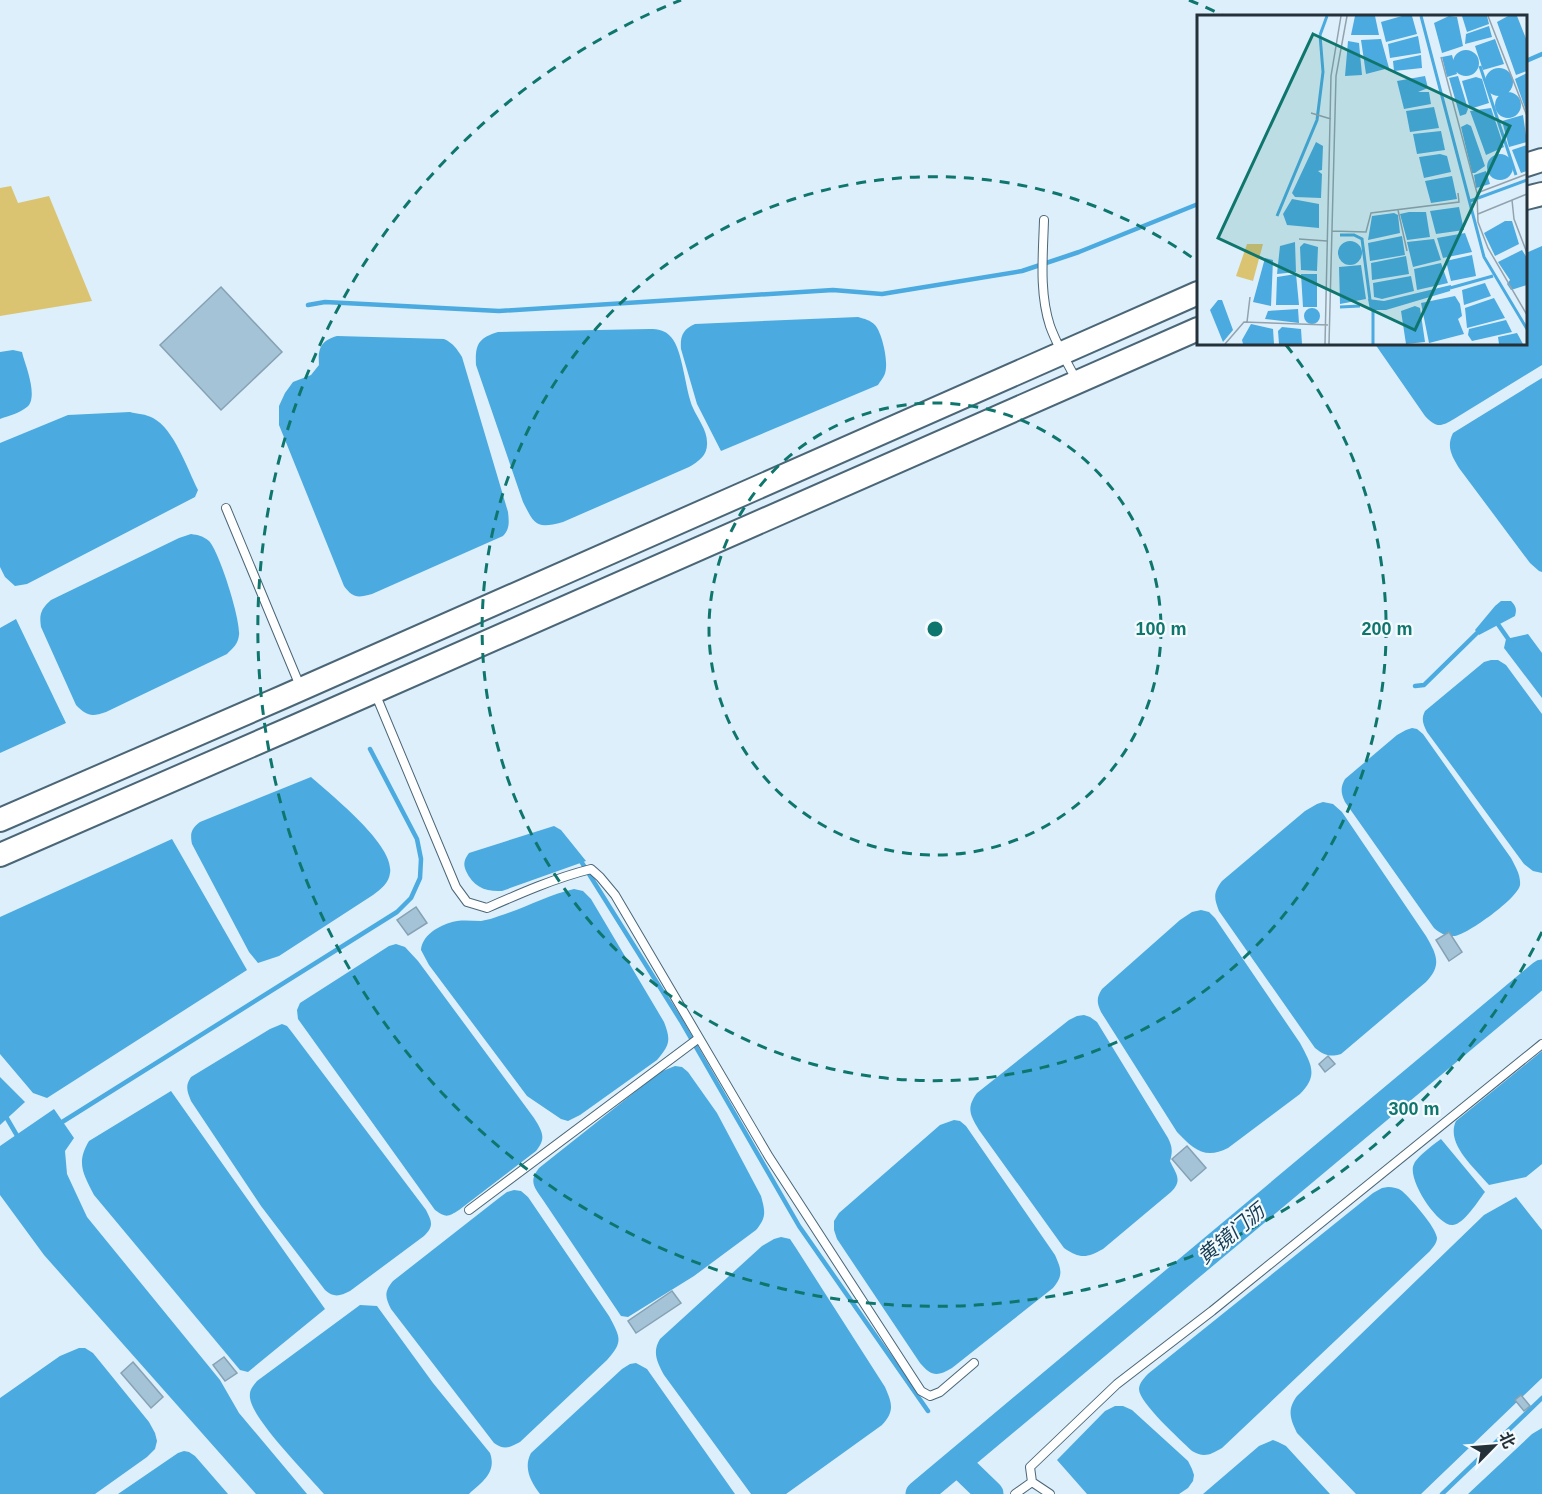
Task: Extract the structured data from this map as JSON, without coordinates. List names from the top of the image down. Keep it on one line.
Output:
{"water":["黄镜门沥"],"north":"top right","rings":["100 m","200 m","300 m"]}
